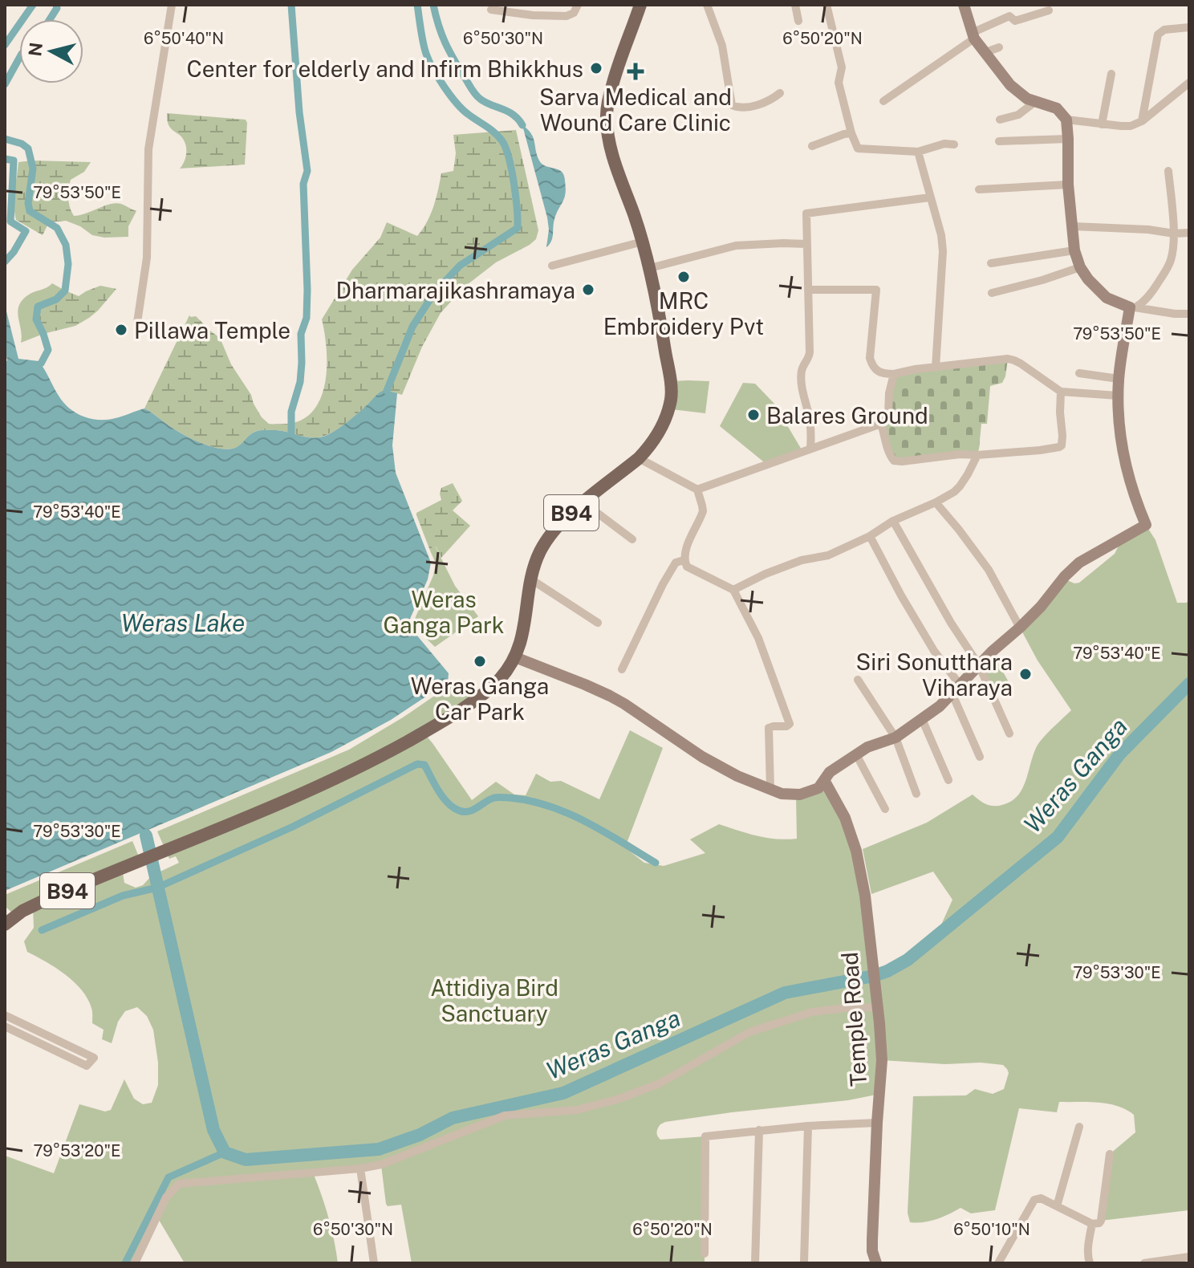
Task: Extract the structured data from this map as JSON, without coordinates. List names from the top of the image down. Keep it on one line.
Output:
{"streets":{"main road":["B94"],"street":["Temple Road"]},"water":["Weras Lake","Weras Ganga"],"parks":["Weras Ganga Park","Attidiya Bird Sanctuary"],"places":{"other":["Center for elderly and Infirm Bhikkhus","MRC Embroidery Pvt","Dharmarajikashramaya","Pillawa Temple","Balares Ground","Weras Ganga Car Park","Siri Sonutthara Viharaya"],"health":["Sarva Medical and Wound Care Clinic"]},"north":"left","coordinates":["6°50'40\"N","6°50'30\"N","6°50'20\"N","79°53'50\"E","79°53'40\"E","79°53'30\"E","79°53'20\"E","6°50'10\"N"]}
